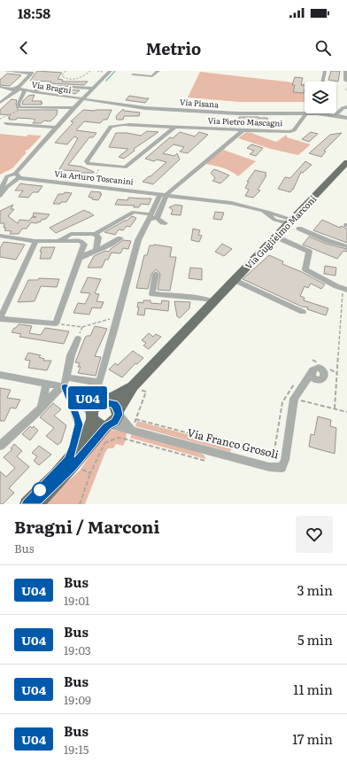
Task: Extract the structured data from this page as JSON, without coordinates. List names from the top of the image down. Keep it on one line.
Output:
{"streets":{"main road":["Via Guglielmo Marconi"],"street":["Via Bragni","Via Pisana","Via Pietro Mascagni","Via Arturo Toscanini","Via Franco Grosoli"]},"crossings":[["Via Bragni","Via Pisana"],["Via Arturo Toscanini","Via Guglielmo Marconi"],["Via Guglielmo Marconi","Via Franco Grosoli"]],"lines":["bus line U04"],"page":{"status":"18:58","header":"Metrio","on_map":"U04","heading":["Bragni / Marconi","Bus"],"list":[{"mark":"U04","name":"Bus","note":"19:01","value":"3 min"},{"mark":"U04","name":"Bus","note":"19:03","value":"5 min"},{"mark":"U04","name":"Bus","note":"19:09","value":"11 min"},{"mark":"U04","name":"Bus","note":"19:15","value":"17 min"}]}}
